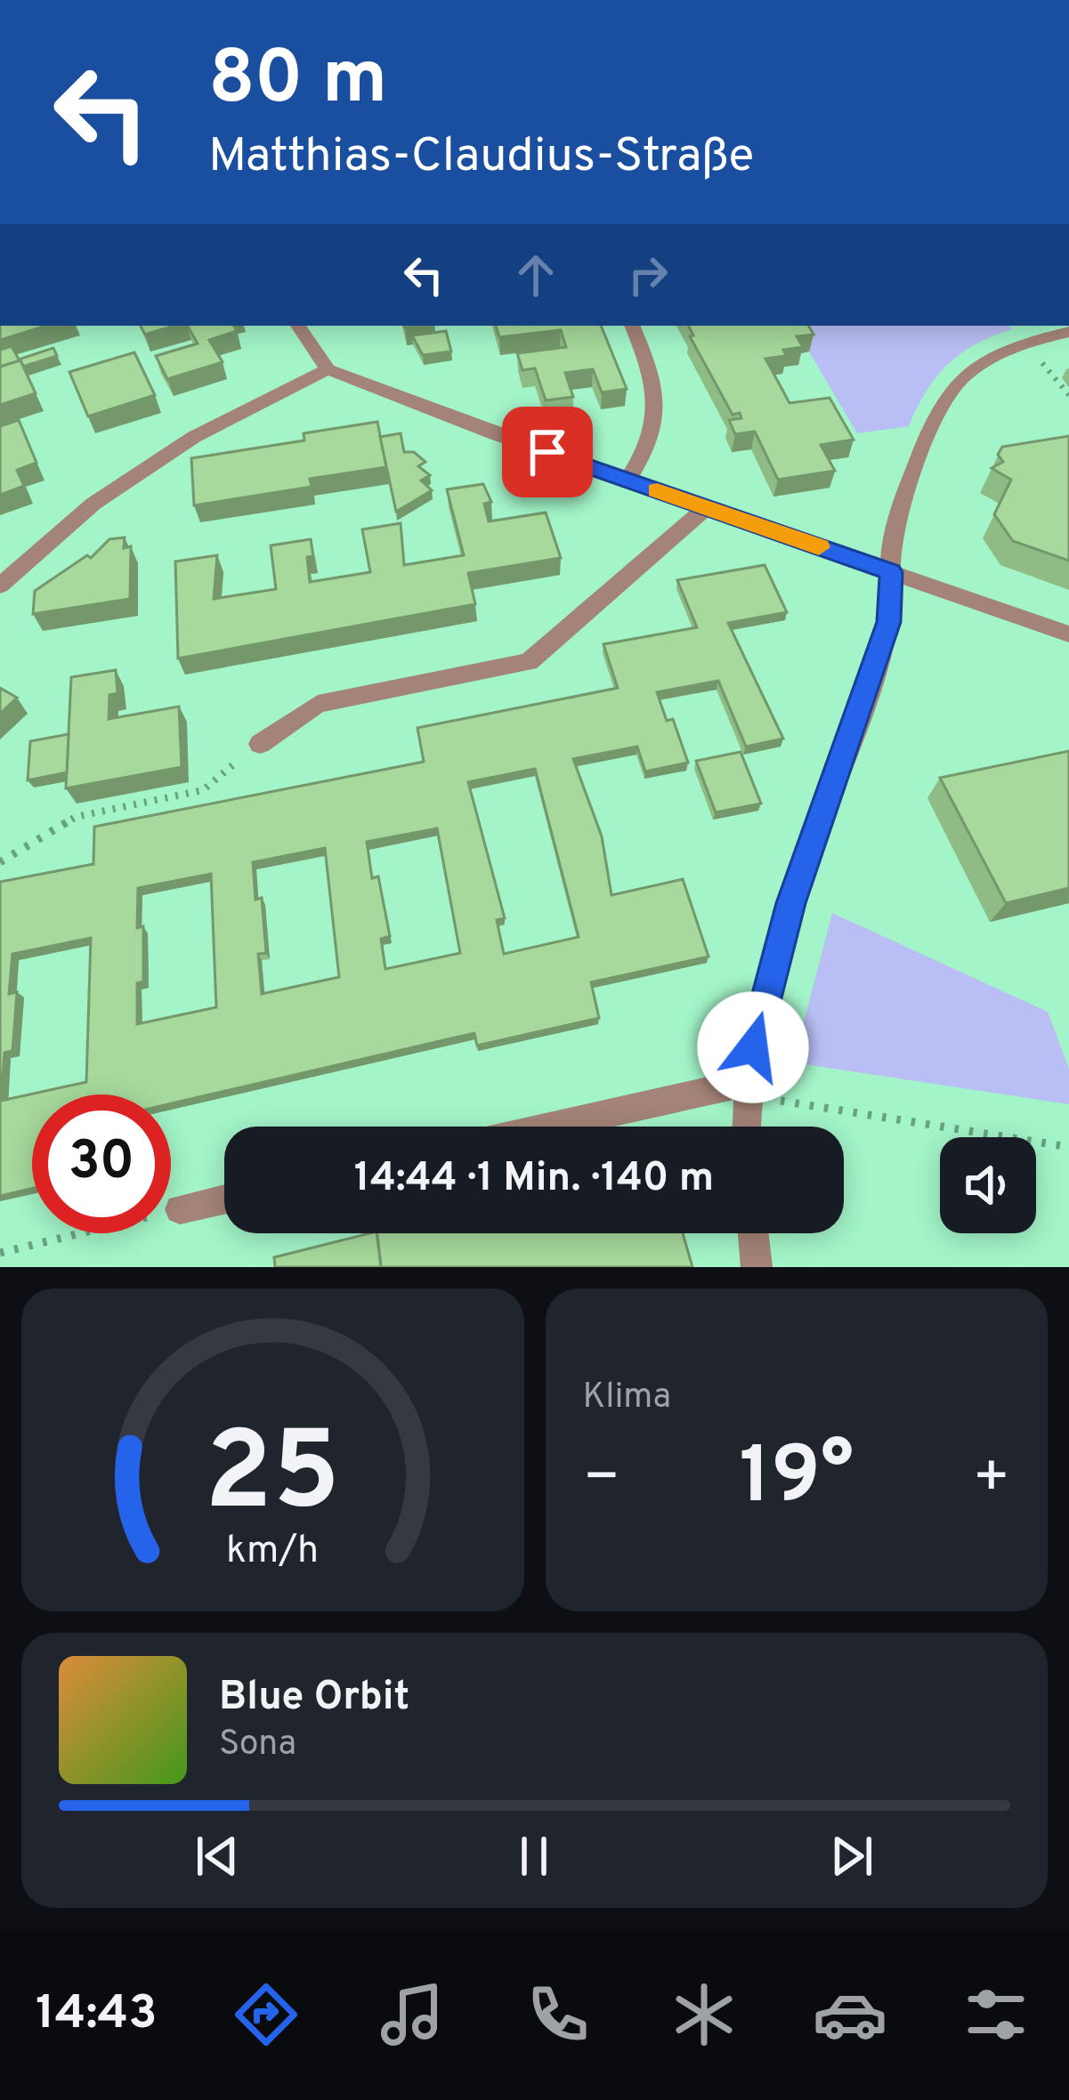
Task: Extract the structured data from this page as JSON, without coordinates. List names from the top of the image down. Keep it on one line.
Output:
{"page":{"turn":["80 m","Matthias-Claudius-Straße"],"limit":"30","trip":"14:44 · 1 Min. · 140 m","tile":"Klima","heat":["−","19°","+"],"song":["Blue Orbit","Sona"],"tabs":"14:43","gauge":["25","km/h"]}}
